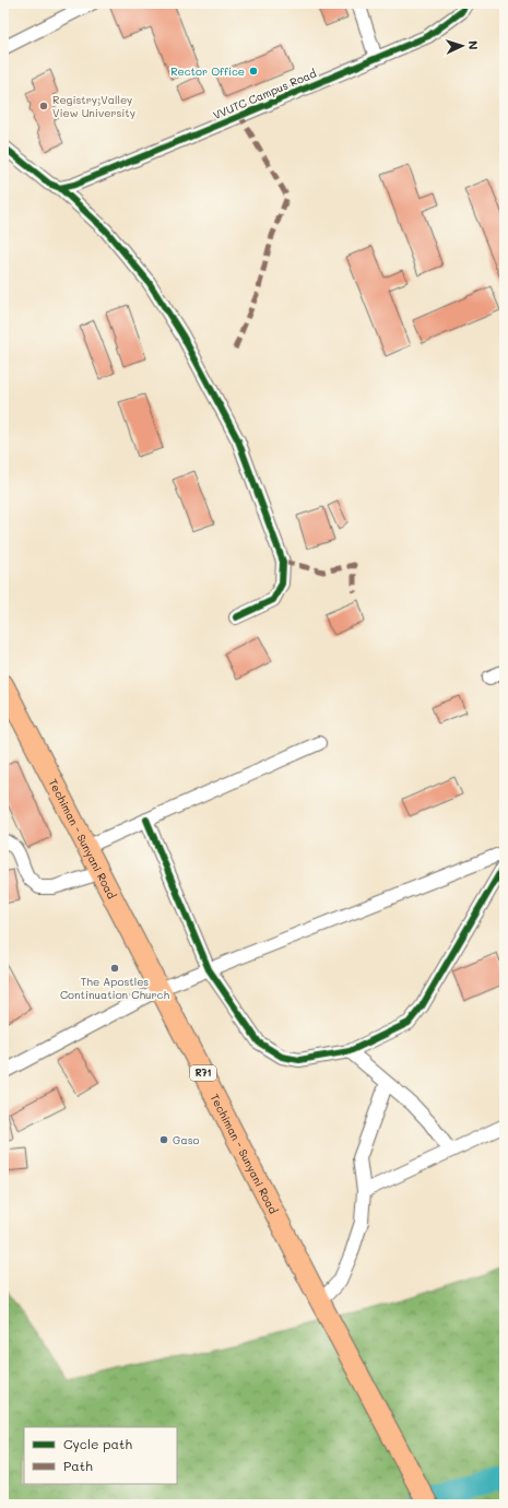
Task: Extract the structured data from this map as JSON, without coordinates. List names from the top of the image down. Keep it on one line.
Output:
{"streets":{"main road":["Techiman - Sunyani Road","R71"],"street":["VVUTC Campus Road"]},"places":["Rector Office","Registry;Valley View University","The Apostles Continuation Church","Gaso"],"legend":["Cycle path","Path"],"north":"right"}
